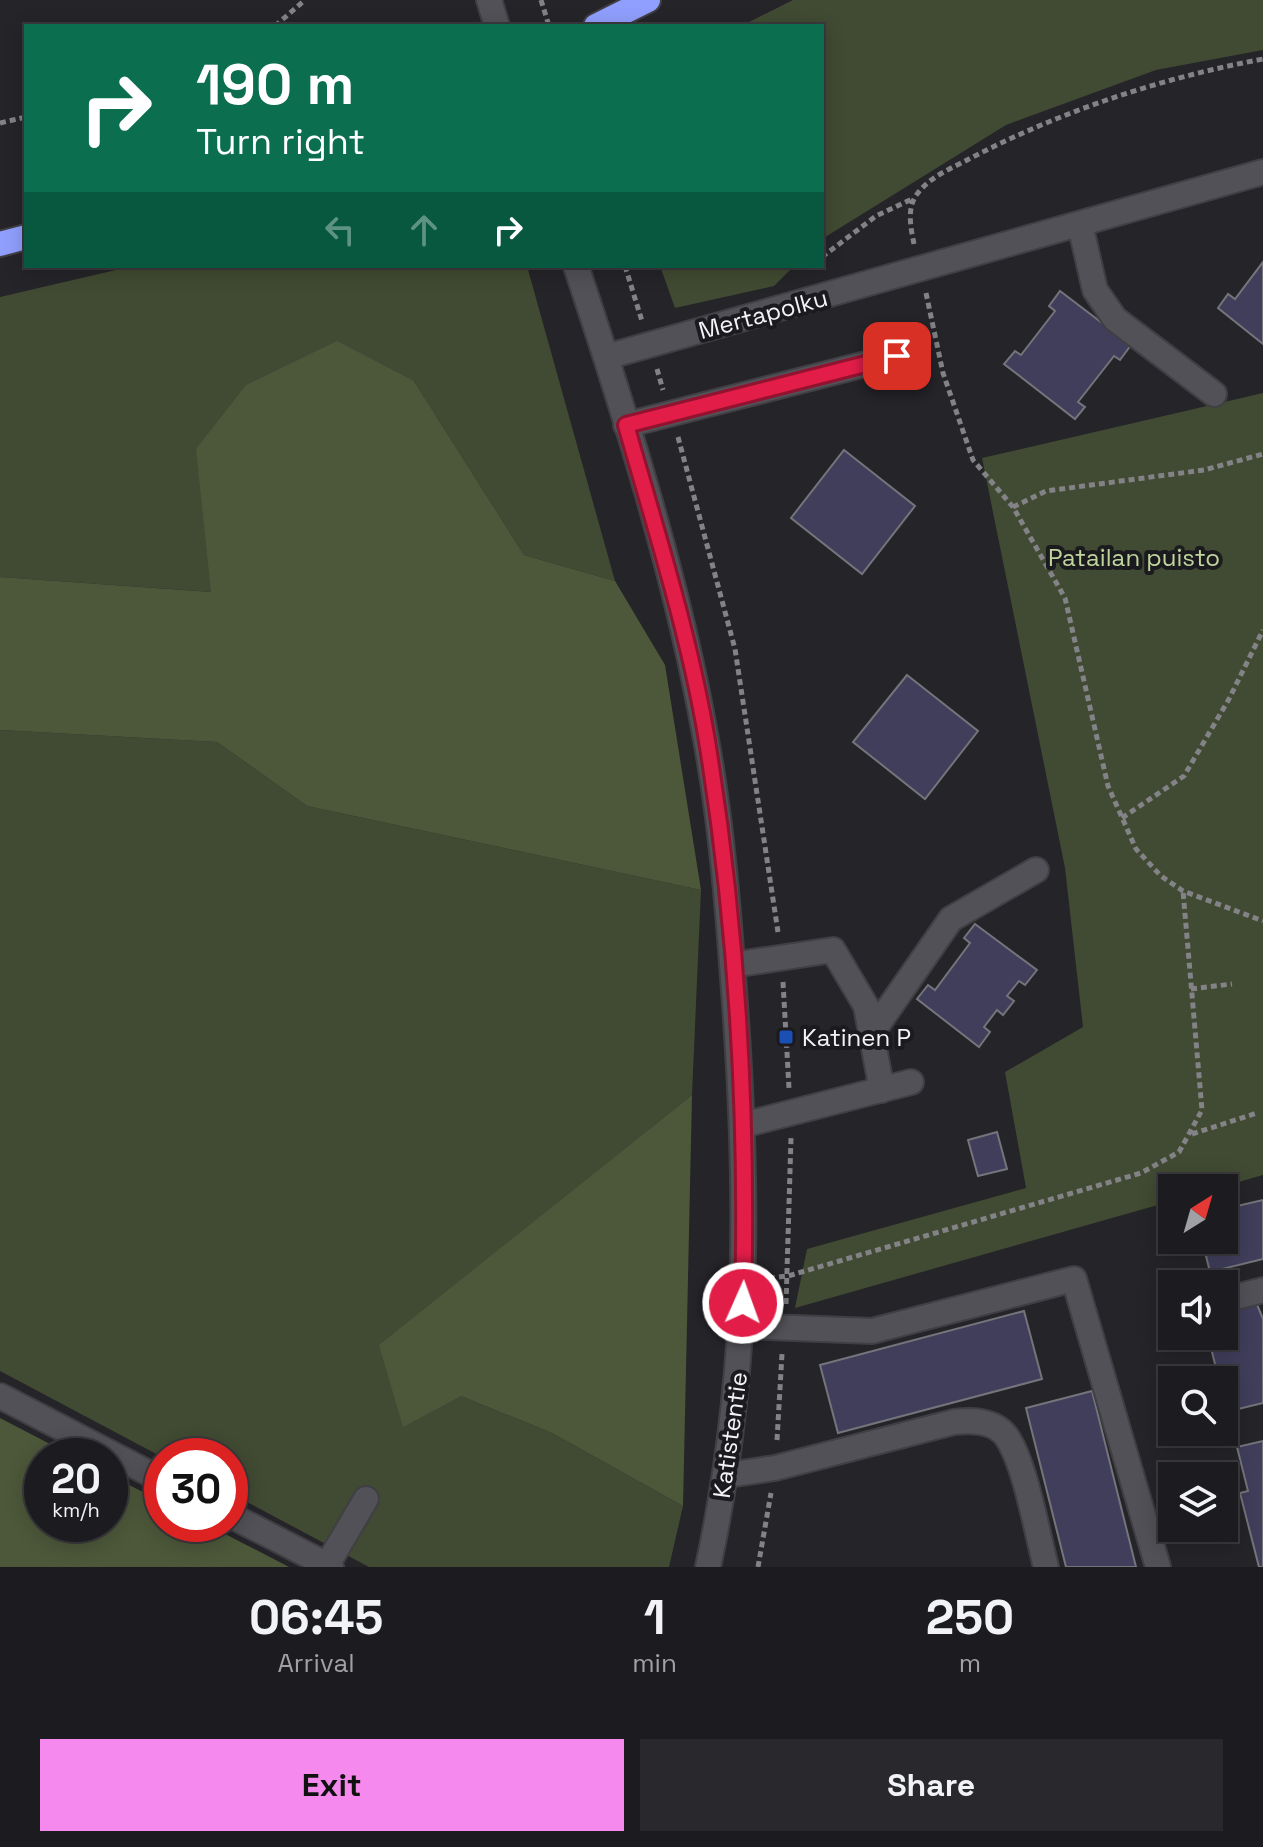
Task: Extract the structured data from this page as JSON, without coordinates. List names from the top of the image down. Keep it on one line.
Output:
{"streets":{"street":["Mertapolku","Katistentie"]},"crossings":[["Mertapolku","Katistentie"]],"parks":["Patailan puisto"],"places":{"transit":["Katinen P"]},"north":"top right","page":{"turn":["190 m","Turn right"],"speed":"20 km/h","limit":"30","eta":["06:45","Arrival","1","min","250","m"],"buttons":["Exit","Share"]}}
